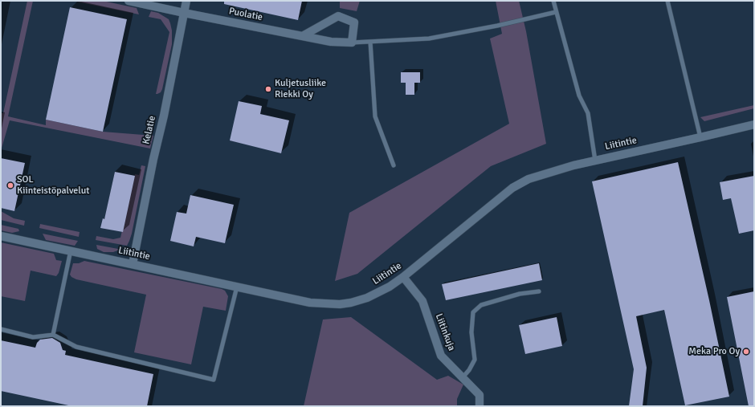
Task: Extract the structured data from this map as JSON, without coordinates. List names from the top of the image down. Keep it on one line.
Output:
{"streets":{"street":["Puolatie","Kelatie","Liitintie","Liitinkuja"]},"crossings":[["Puolatie","Kelatie"],["Kelatie","Liitintie"],["Liitintie","Liitinkuja"]],"places":["Kuljetusliike Riekki Oy","SOL Kiinteistöpalvelut","Meka Pro Oy"]}
